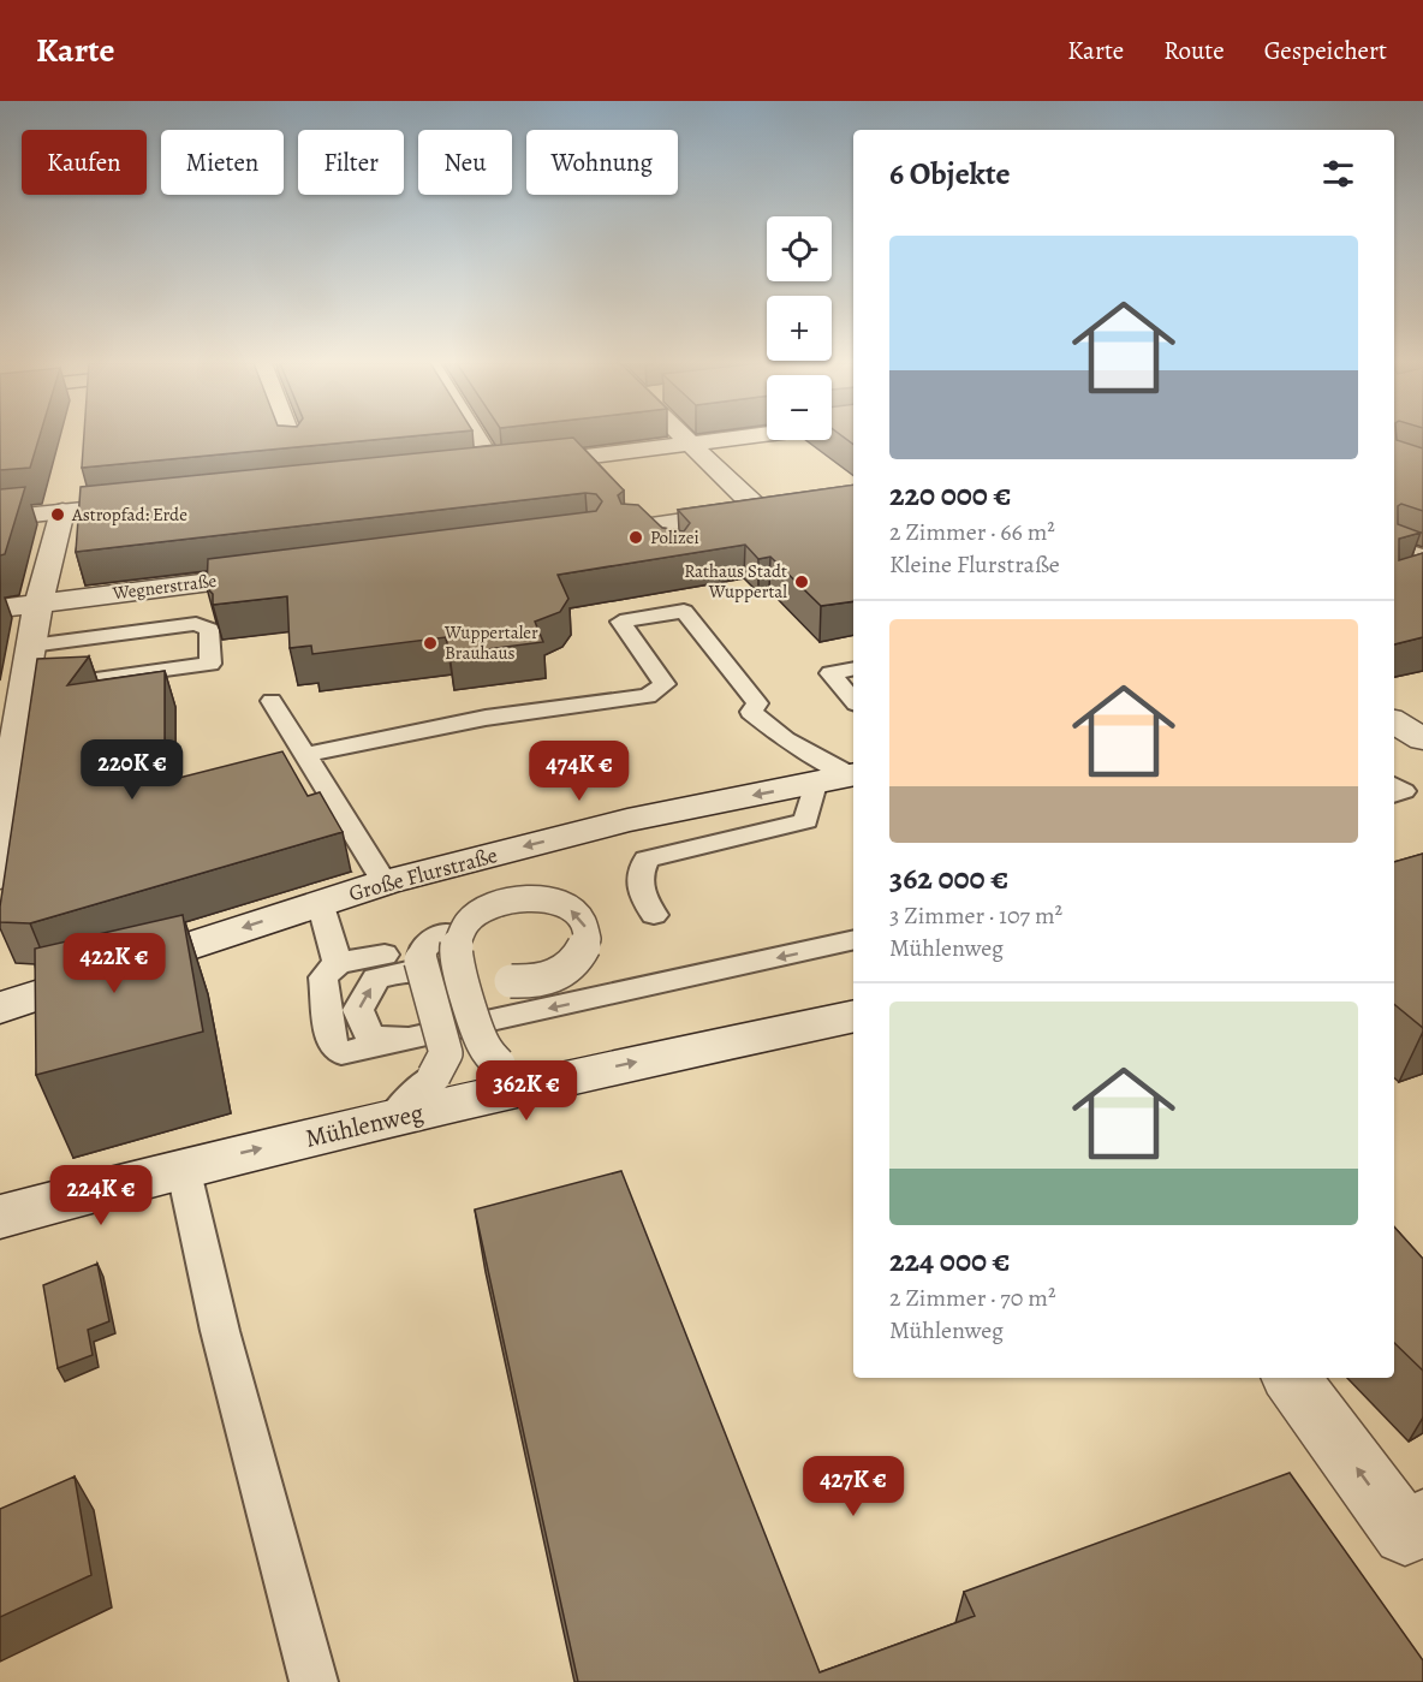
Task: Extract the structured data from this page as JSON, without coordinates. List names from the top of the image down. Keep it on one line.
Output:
{"streets":{"street":["Wegnerstraße","Große Flurstraße","Mühlenweg"]},"one_way":["Große Flurstraße","Mühlenweg"],"places":["Astropfad: Erde","Polizei","Rathaus Stadt Wuppertal","Wuppertaler Brauhaus"],"page":{"header":"Karte","nav":["Karte","Route","Gespeichert"],"chip":["Kaufen","Mieten","Filter","Neu","Wohnung"],"heading":"6 Objekte","map_buttons":["+","−"],"list":[{"name":"220 000 €","note":"2 Zimmer · 66 m² · Kleine Flurstraße"},{"name":"362 000 €","note":"3 Zimmer · 107 m² · Mühlenweg"},{"name":"224 000 €","note":"2 Zimmer · 70 m² · Mühlenweg"}],"price":["220K €","474K €","422K €","362K €","224K €","427K €"]}}
